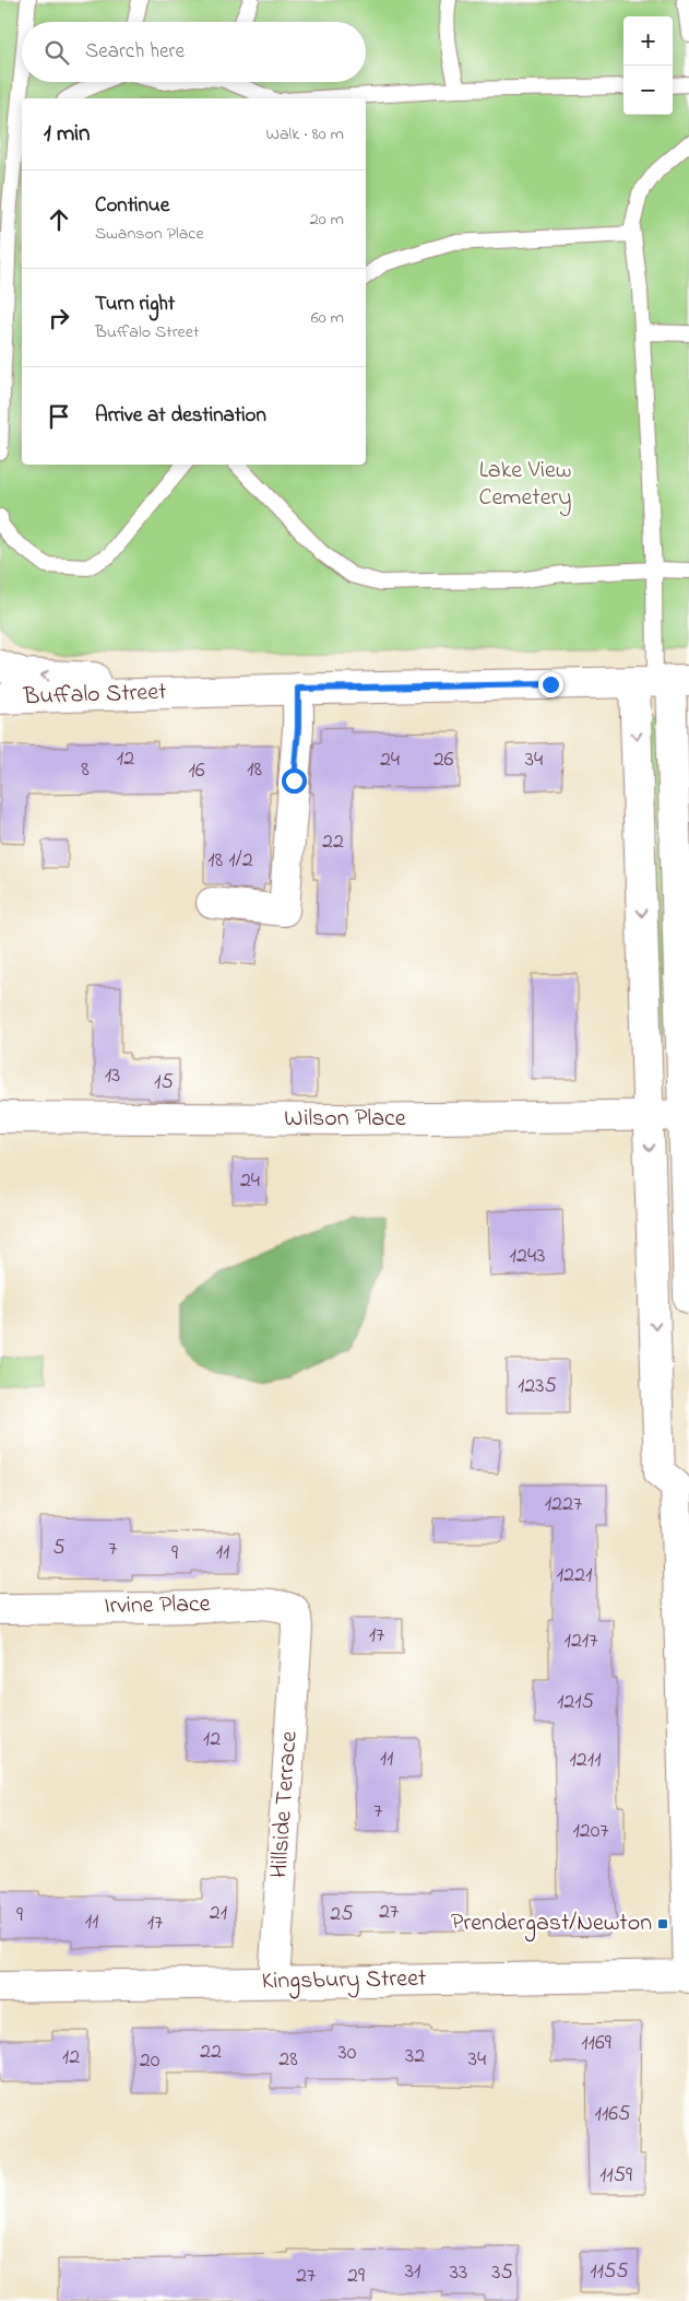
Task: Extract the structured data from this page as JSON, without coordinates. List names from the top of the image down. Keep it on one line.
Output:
{"streets":{"street":["Buffalo Street","Wilson Place","Irvine Place","Hillside Terrace","Kingsbury Street"]},"crossings":[["Irvine Place","Hillside Terrace"],["Hillside Terrace","Kingsbury Street"]],"parks":["Lake View Cemetery"],"places":{"transit":["Prendergast/Newton"]},"house_numbers":["12","24","26","34","8","18","16","22","18 1/2","13","15","24","1243","1235","1227","5","7","11","9","1221","17","1217","1215","12","11","1211","7","1207","27","21","25","9","11","17","1169","22","30","32","12","28","34","20","1165","1159","31","1155","33","35","27","29"],"page":{"map_buttons":["+","−"],"search":"Search here","heading":["1 min","Walk · 80 m"],"list":[["Continue","Swanson Place","20 m"],["Turn right","Buffalo Street","60 m"],"Arrive at destination"]}}
